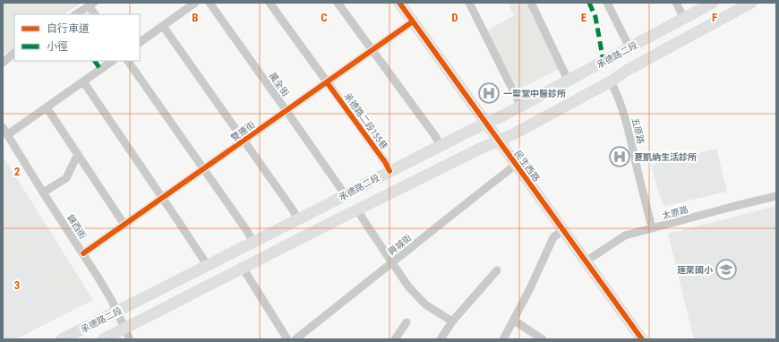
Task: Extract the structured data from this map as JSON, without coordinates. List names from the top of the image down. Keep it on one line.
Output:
{"streets":{"main road":["承德路二段","民生西路"],"street":["萬全街","承德路二段155巷","雙連街","五原路","太原路","錦西街","興城街"]},"crossings":[["承德路二段","萬全街"],["承德路二段","承德路二段155巷"],["承德路二段","五原路"],["承德路二段","民生西路"],["承德路二段","錦西街"],["萬全街","雙連街"],["承德路二段155巷","雙連街"],["雙連街","民生西路"],["雙連街","錦西街"],["五原路","太原路"],["民生西路","太原路"],["民生西路","興城街"]],"places":{"hospital":["一聖堂中醫診所","夏凱納生活診所"],"school or university":["蓬萊國小"]},"legend":["自行車道","小徑"],"grid":{"columns":["B","C","D","E","F"],"rows":["2","3"]}}
